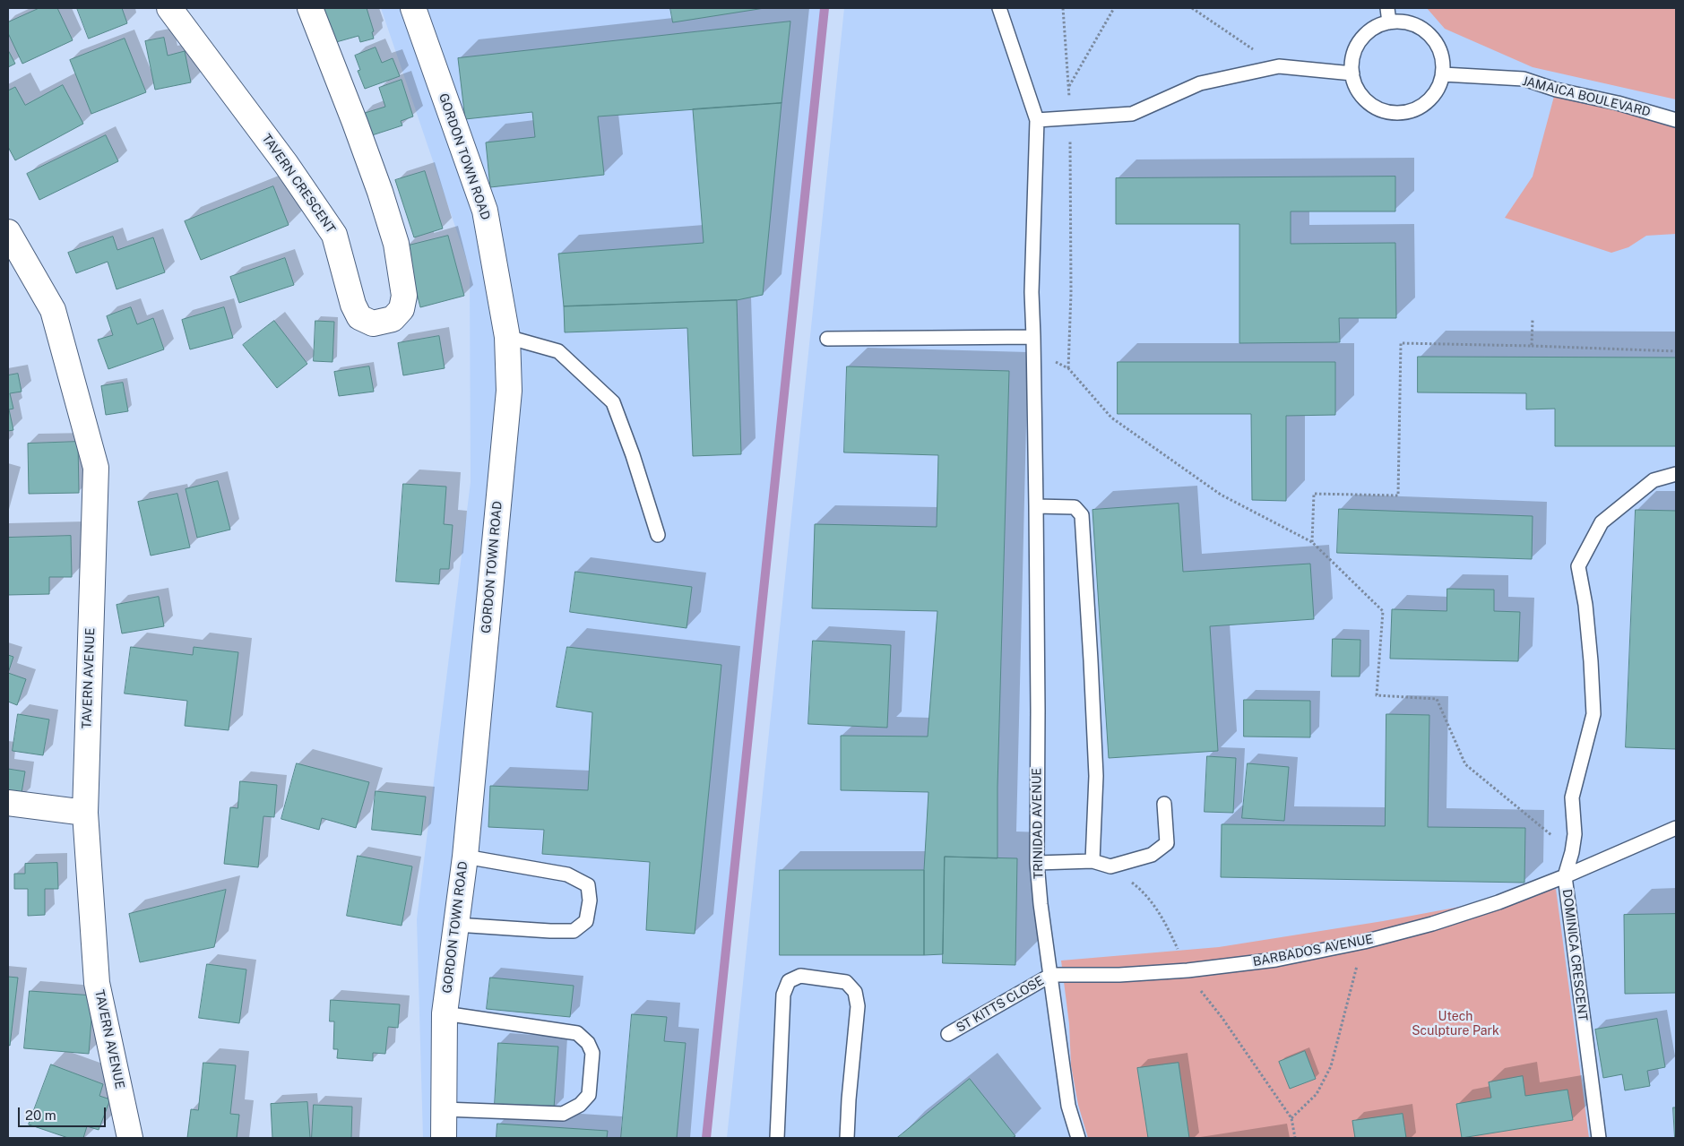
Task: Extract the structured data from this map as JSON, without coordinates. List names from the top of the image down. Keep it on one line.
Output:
{"streets":{"street":["GORDON TOWN ROAD","TAVERN CRESCENT","TAVERN AVENUE"],"lane":["JAMAICA BOULEVARD","TRINIDAD AVENUE","BARBADOS AVENUE","DOMINICA CRESCENT","ST KITTS CLOSE"]},"crossings":[["TRINIDAD AVENUE","BARBADOS AVENUE"],["TRINIDAD AVENUE","ST KITTS CLOSE"],["BARBADOS AVENUE","DOMINICA CRESCENT"],["BARBADOS AVENUE","ST KITTS CLOSE"]],"parks":["Utech Sculpture Park"],"scale_bar":"20 m"}
